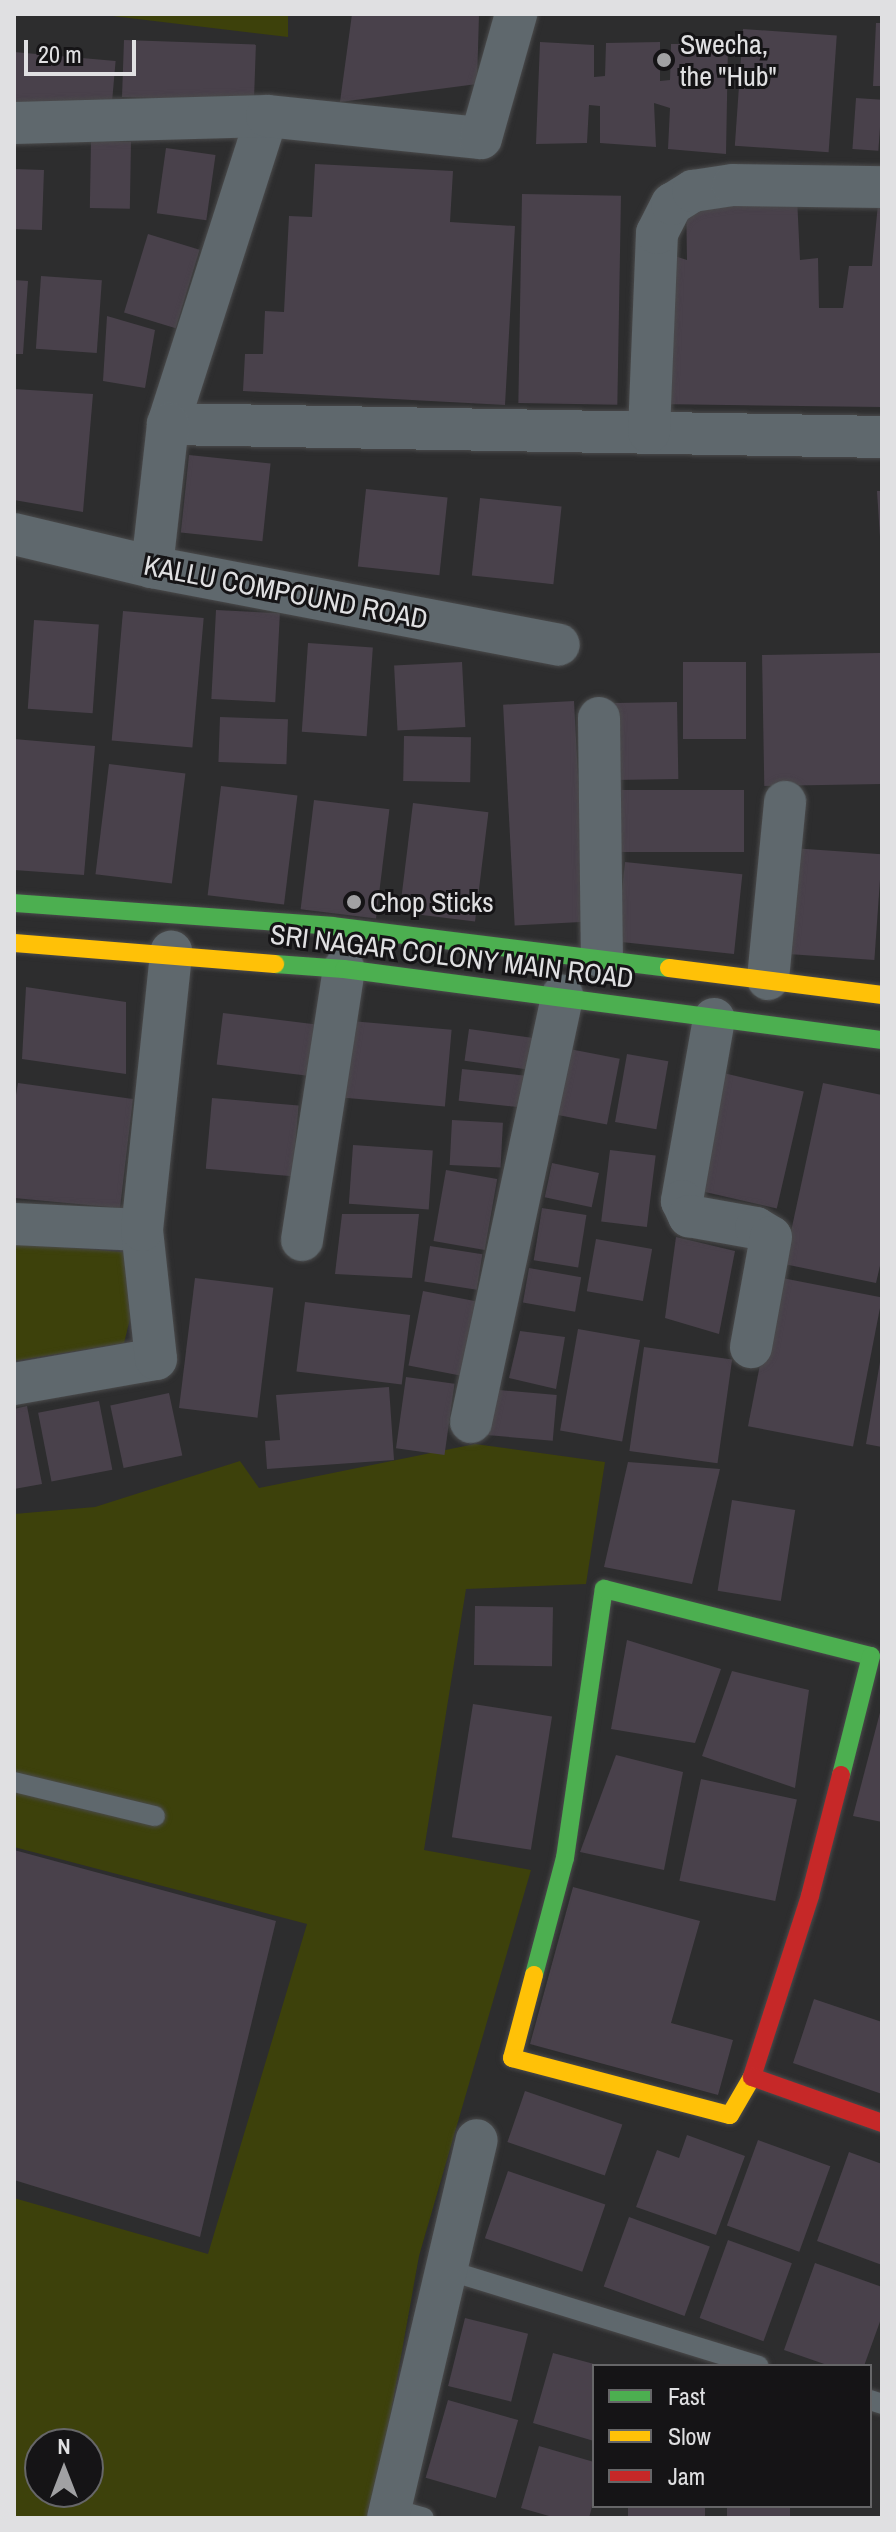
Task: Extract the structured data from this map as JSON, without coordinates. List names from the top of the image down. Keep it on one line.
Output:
{"streets":{"main road":["SRI NAGAR COLONY MAIN ROAD"],"street":["KALLU COMPOUND ROAD"]},"places":["Swecha, the \"Hub\"","Chop Sticks"],"legend":["Fast","Slow","Jam"],"scale_bar":"20 m","north":"top"}
